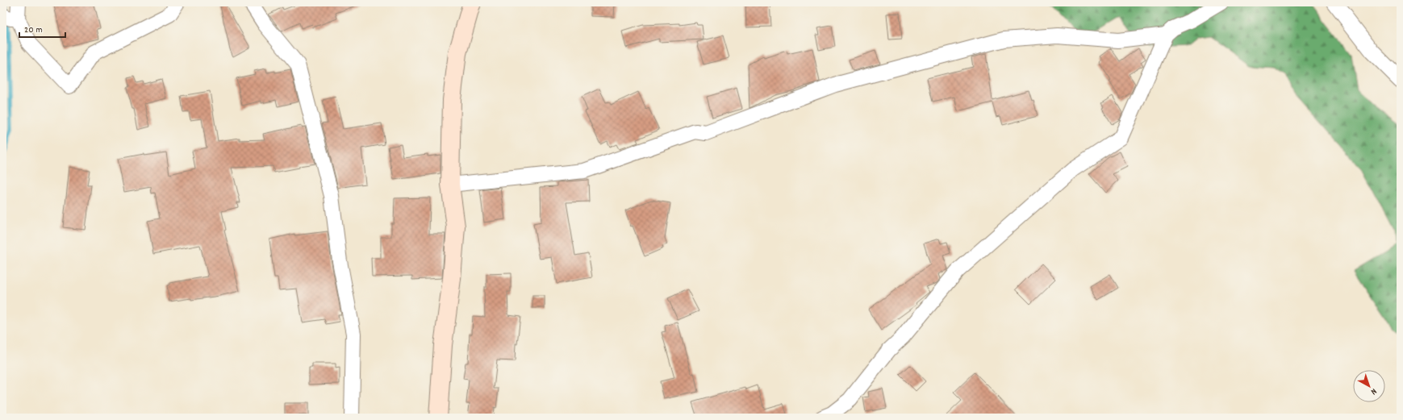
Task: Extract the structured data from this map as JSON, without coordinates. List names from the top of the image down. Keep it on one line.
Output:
{"scale_bar":"20 m","north":"bottom right"}
